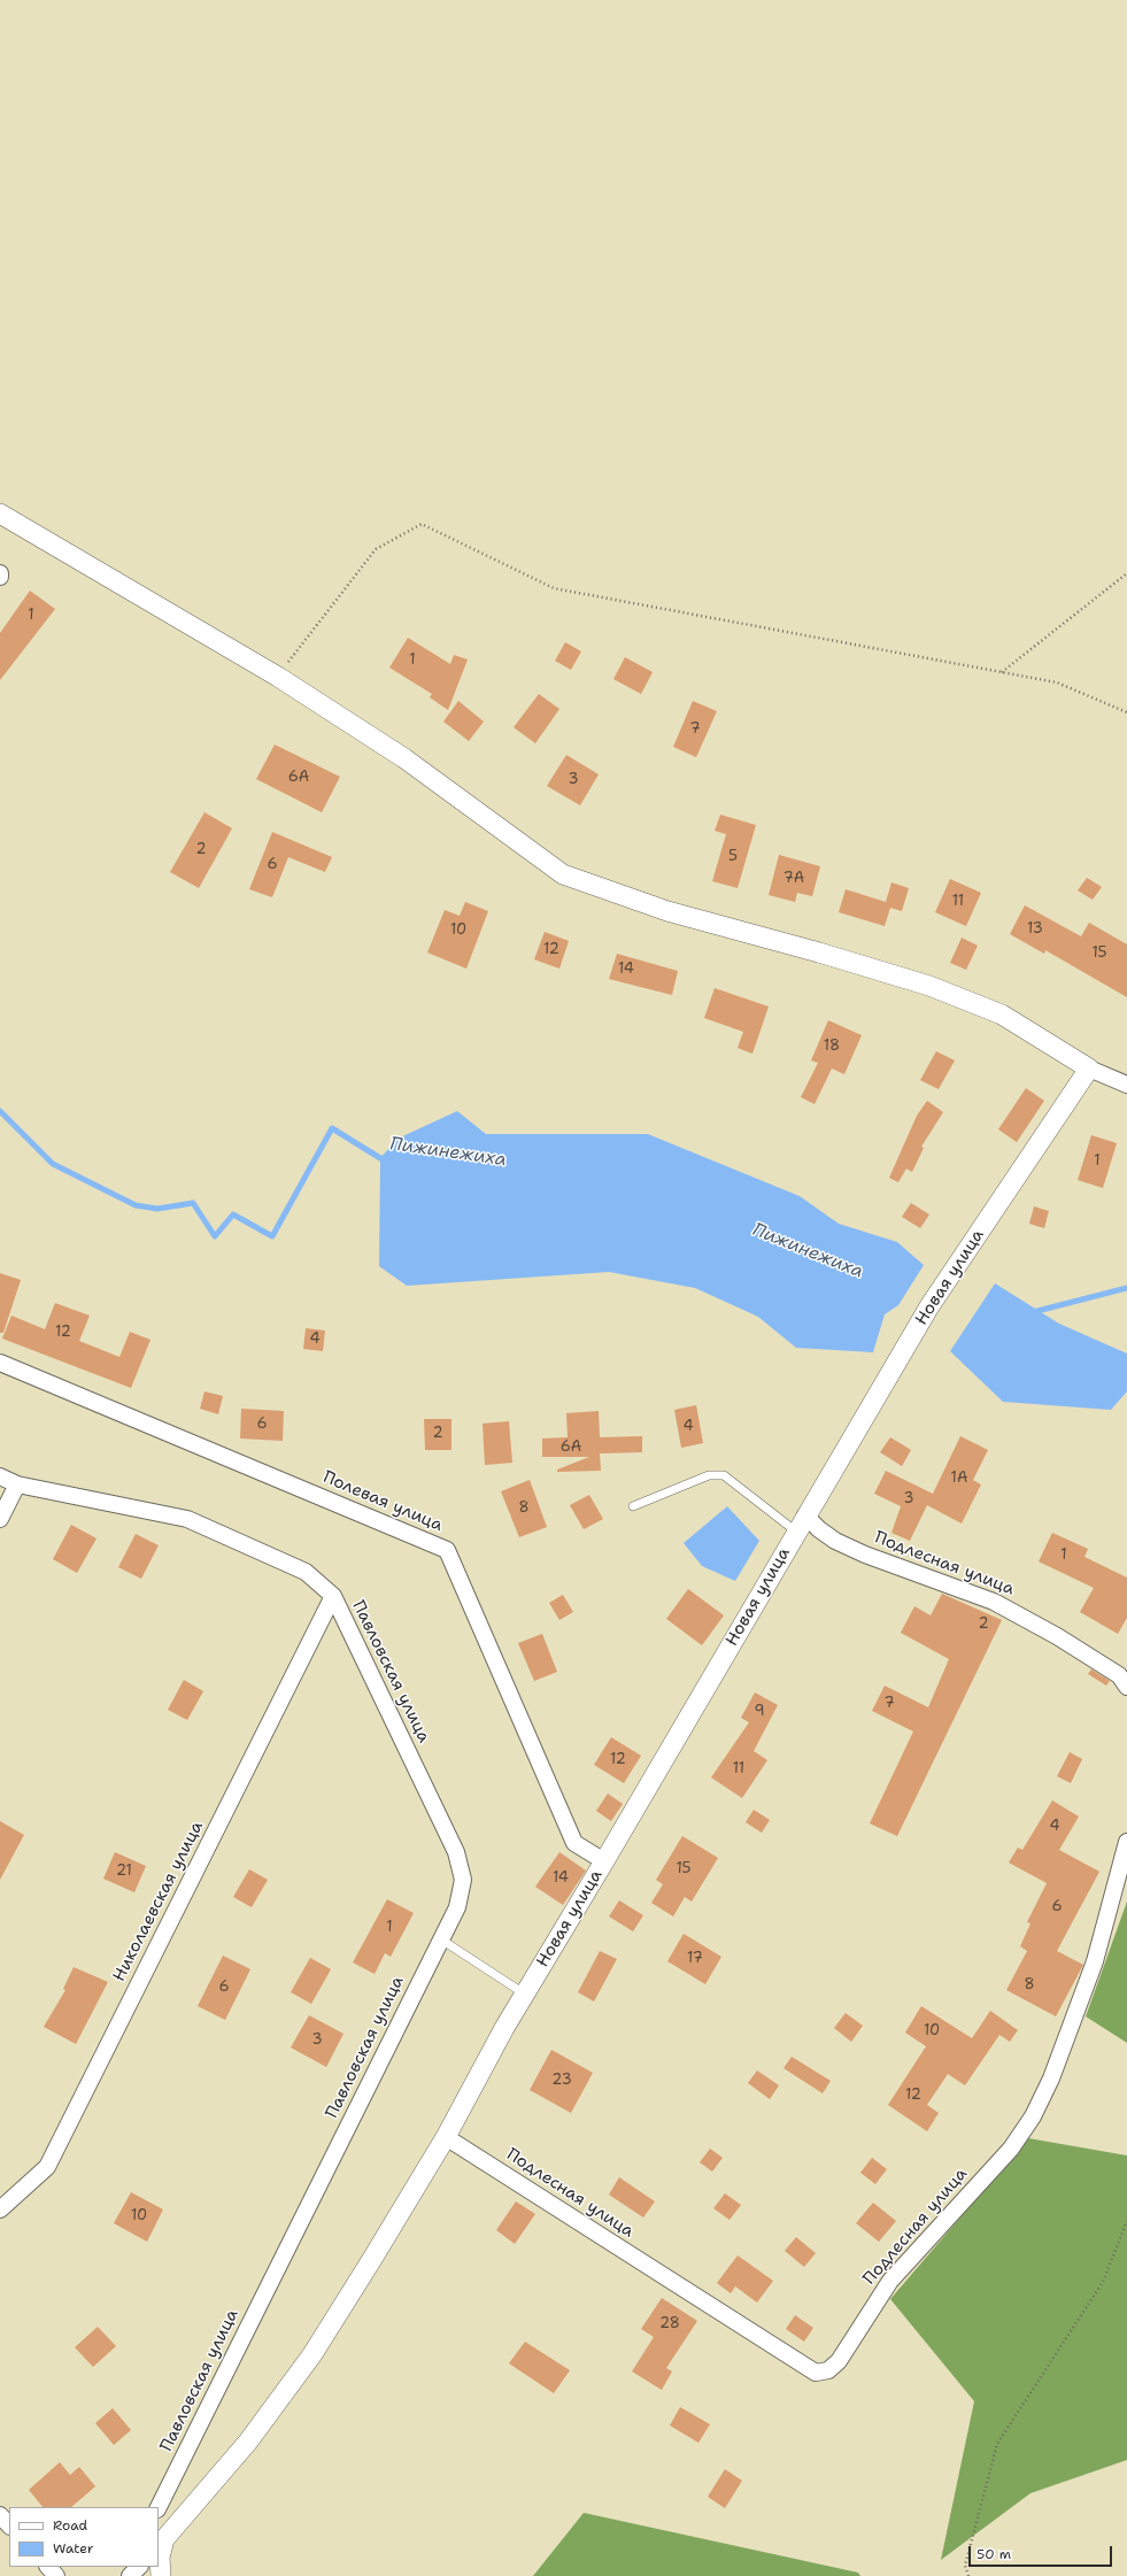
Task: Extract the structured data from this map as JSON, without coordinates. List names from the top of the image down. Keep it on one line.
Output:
{"streets":{"street":["Новая улица","Полевая улица","Подлесная улица","Павловская улица","Николаевская улица"]},"crossings":[["Новая улица","Полевая улица"],["Новая улица","Подлесная улица"],["Павловская улица","Николаевская улица"]],"water":["Пижинежиха"],"house_numbers":["1","1","7","6А","3","2","5","6","7А","11","13","10","12","15","14","18","1","12","4","6","4","2","6А","1А","3","8","1","2","7","9","12","11","4","15","21","14","6","1","17","8","6","10","3","23","12","10","28"],"legend":["Road","Water"],"scale_bar":"50 m"}
